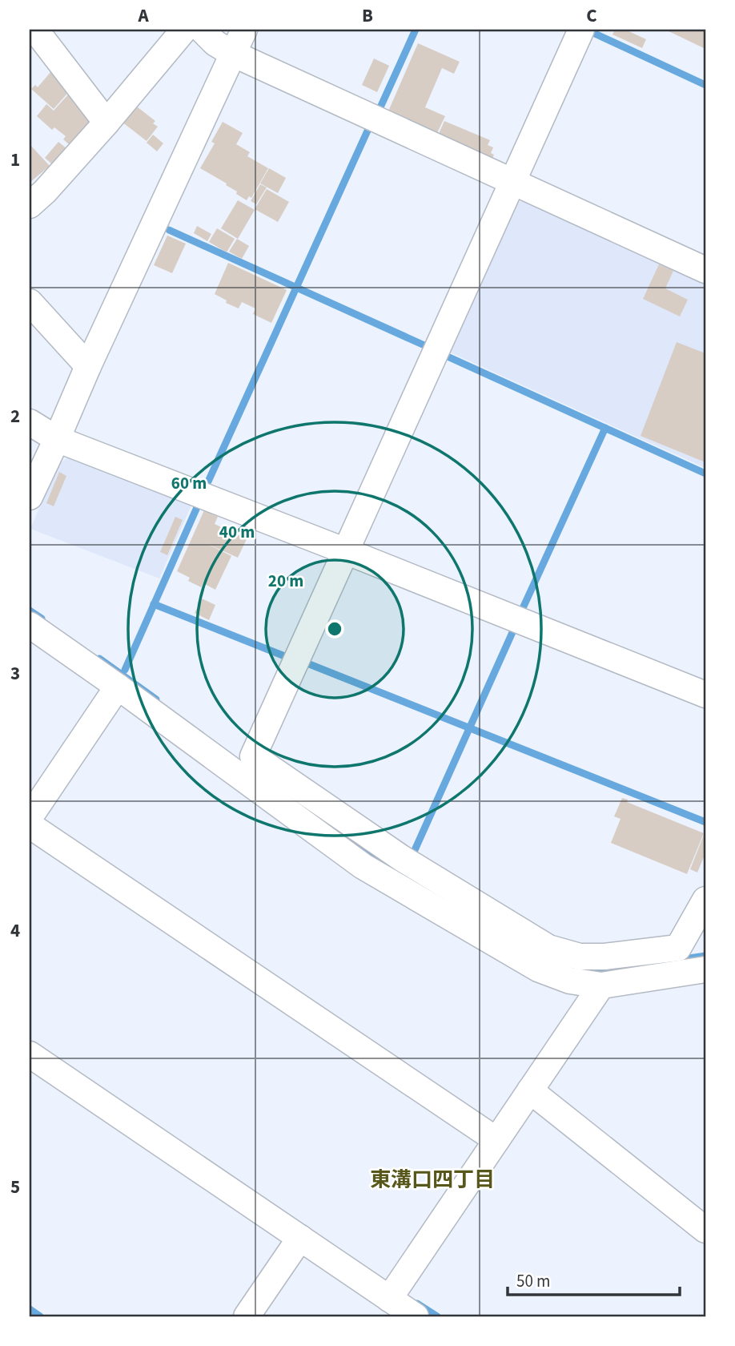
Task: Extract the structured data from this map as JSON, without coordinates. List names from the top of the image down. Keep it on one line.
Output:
{"districts":["東溝口四丁目"],"scale_bar":"50 m","grid":{"columns":["A","B","C"],"rows":["1","2","3","4","5"]},"rings":["60 m","40 m","20 m"]}
